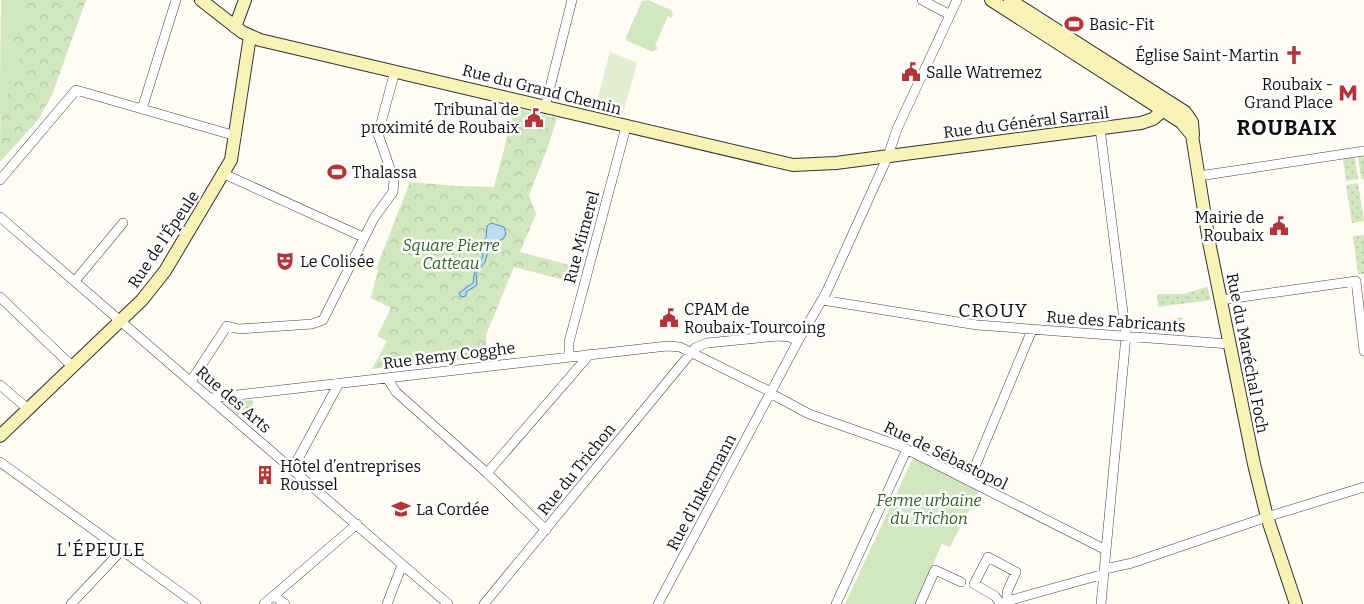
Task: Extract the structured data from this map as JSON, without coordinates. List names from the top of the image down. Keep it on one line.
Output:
{"streets":{"main road":["Rue du Grand Chemin","Rue du Général Sarrail","Rue de l'Épeule","Rue du Maréchal Foch"],"street":["Rue Mimerel","Rue des Fabricants","Rue Remy Cogghe","Rue des Arts","Rue de Sébastopol","Rue du Trichon","Rue d'Inkermann"]},"crossings":[["Rue du Grand Chemin","Rue du Général Sarrail"],["Rue du Grand Chemin","Rue Mimerel"],["Rue du Grand Chemin","Rue de l'Épeule"],["Rue du Grand Chemin","Rue d'Inkermann"],["Rue du Général Sarrail","Rue du Maréchal Foch"],["Rue du Général Sarrail","Rue d'Inkermann"],["Rue Mimerel","Rue Remy Cogghe"],["Rue de l'Épeule","Rue des Arts"],["Rue des Fabricants","Rue du Maréchal Foch"],["Rue des Fabricants","Rue d'Inkermann"],["Rue Remy Cogghe","Rue des Arts"],["Rue Remy Cogghe","Rue de Sébastopol"],["Rue Remy Cogghe","Rue du Trichon"],["Rue de Sébastopol","Rue du Trichon"],["Rue de Sébastopol","Rue d'Inkermann"]],"districts":["ROUBAIX","CROUY","L'ÉPEULE"],"parks":["Square Pierre Catteau","Ferme urbaine du Trichon"],"places":{"sports":["Basic-Fit","Thalassa"],"church":["Église Saint-Martin"],"public building":["Salle Watremez","Tribunal de proximité de Roubaix","Mairie de Roubaix","CPAM de Roubaix-Tourcoing"],"metro station":["Roubaix - Grand Place"],"theatre":["Le Colisée"],"building":["Hôtel d’entreprises Roussel"],"school or university":["La Cordée"]}}
